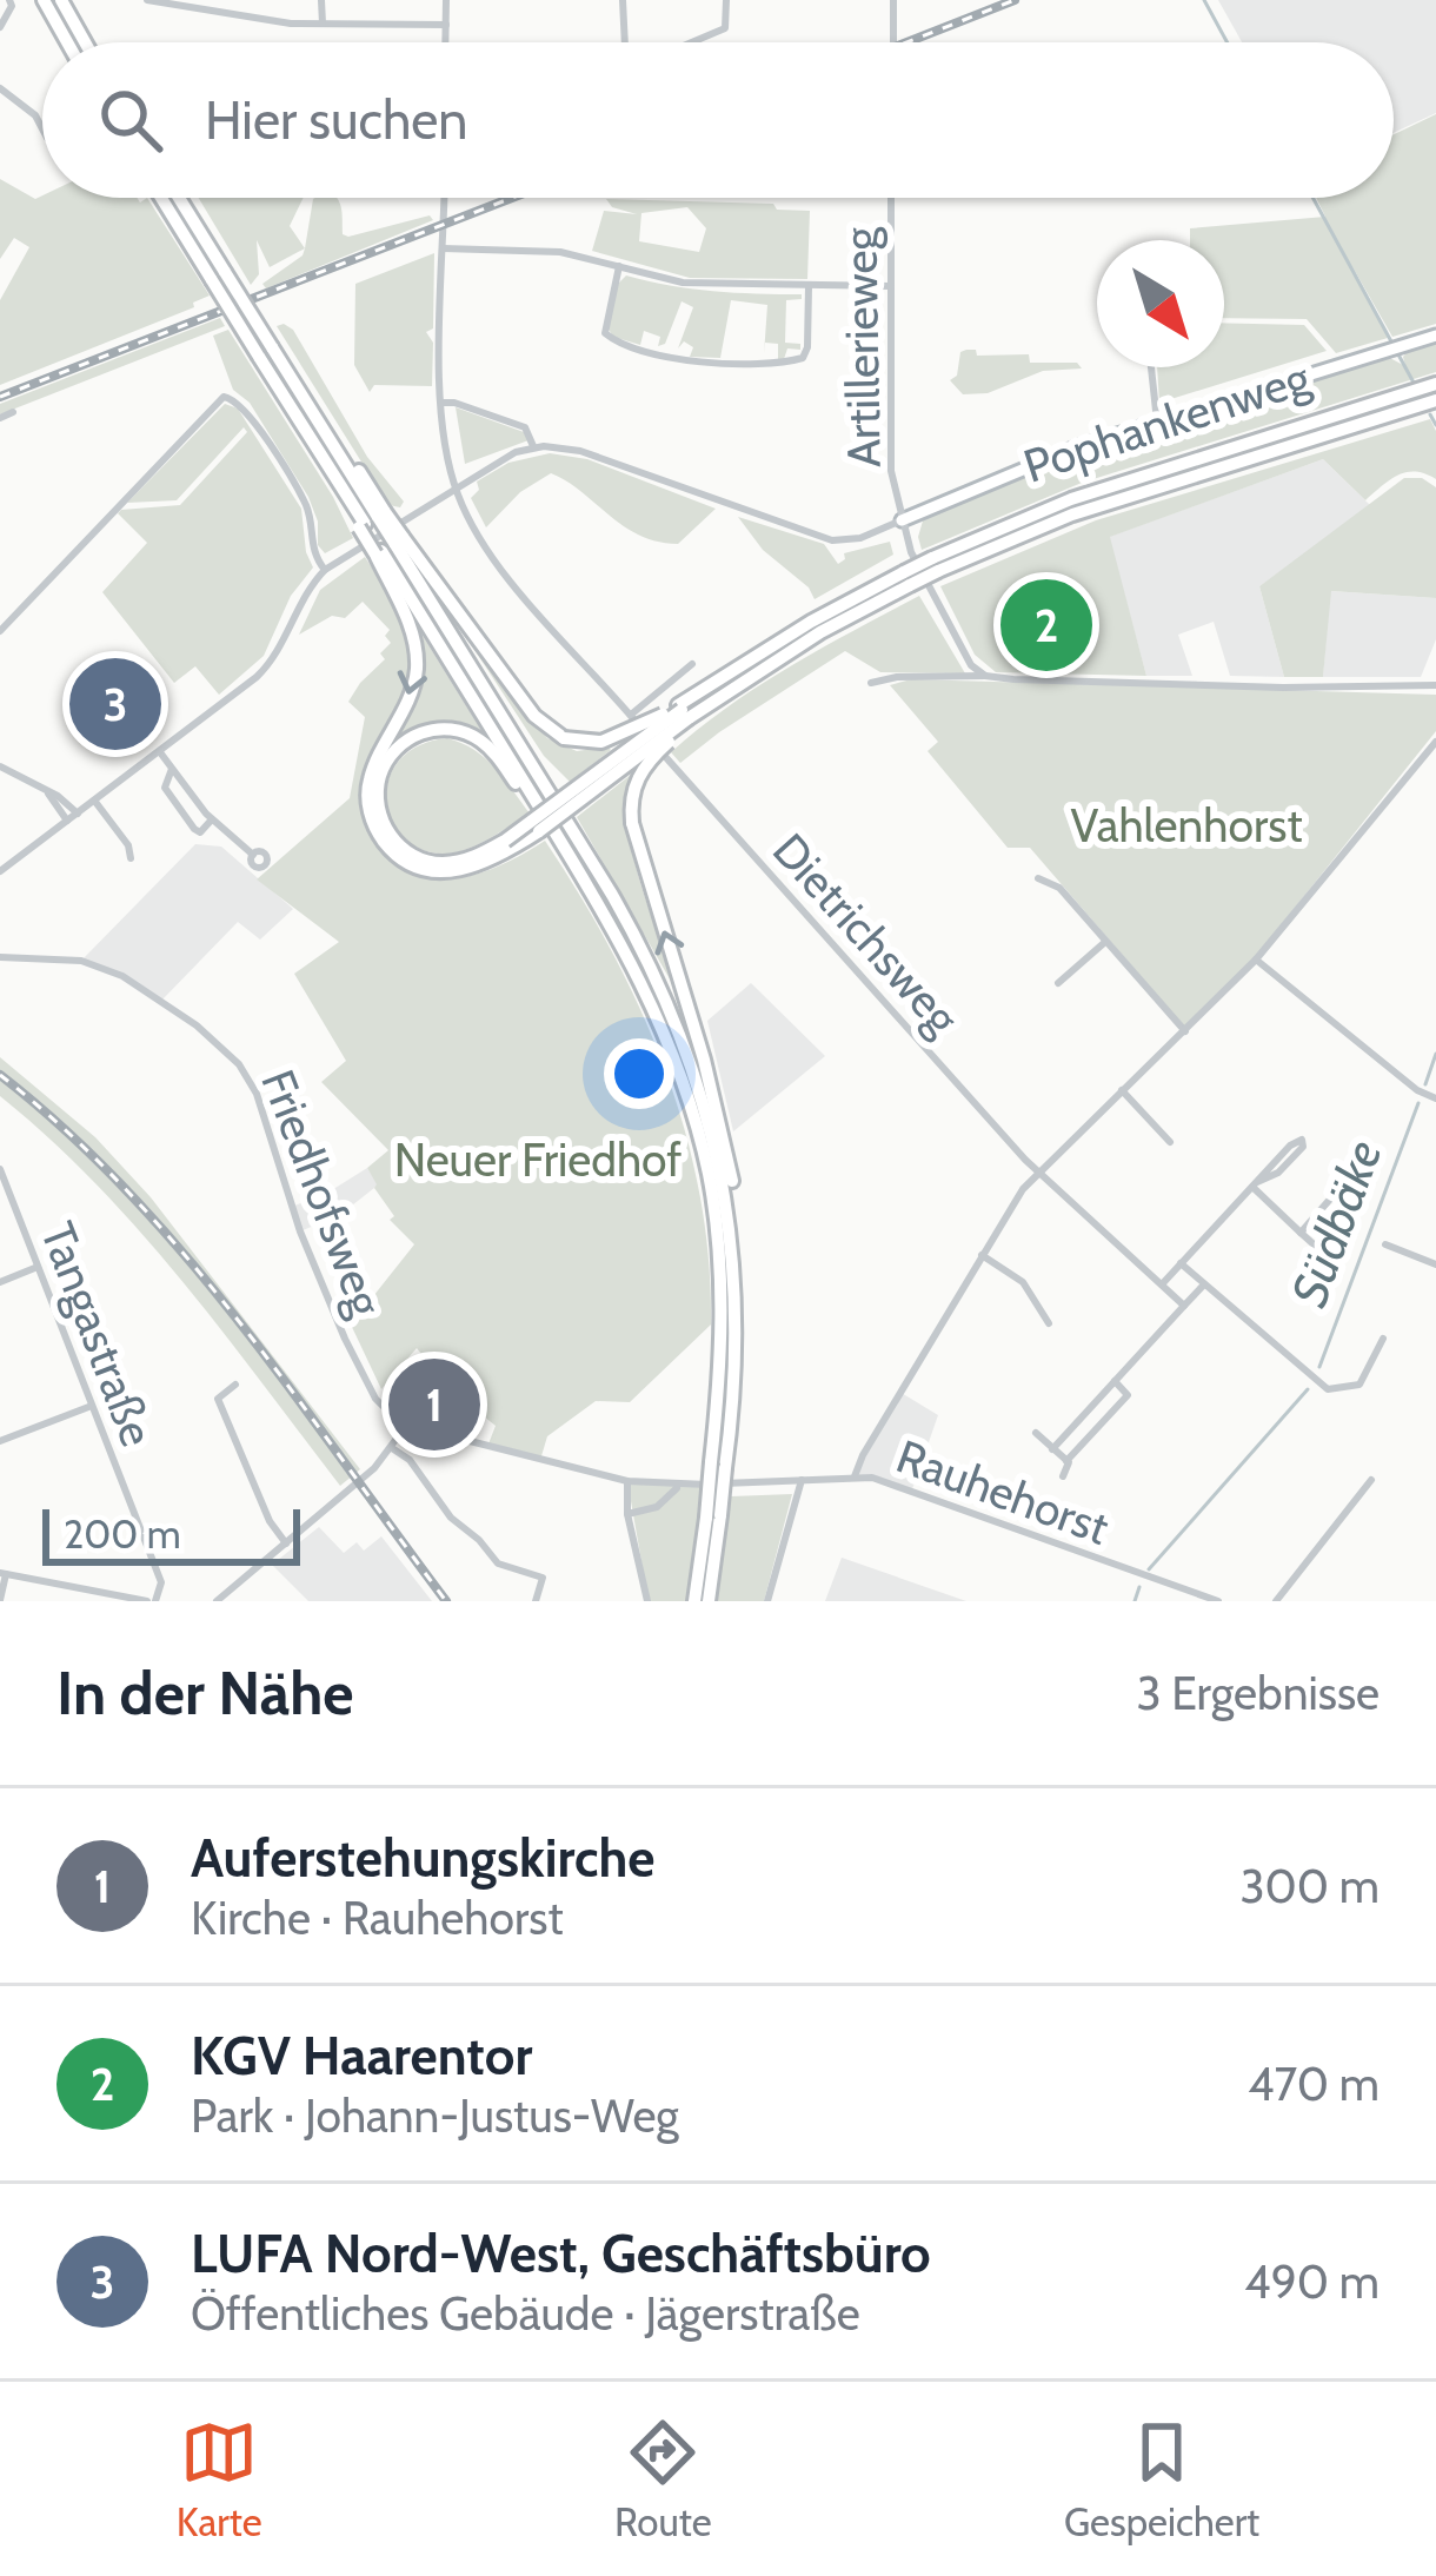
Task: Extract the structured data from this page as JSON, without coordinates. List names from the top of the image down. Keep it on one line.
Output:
{"streets":{"street":["Artillerieweg","Pophankenweg","Dietrichsweg","Friedhofsweg","Tangastraße","Rauhehorst"]},"crossings":[["Artillerieweg","Pophankenweg"],["Friedhofsweg","Rauhehorst"]],"water":["Südbäke"],"parks":["Vahlenhorst","Neuer Friedhof"],"scale_bar":"200 m","north":"bottom right","page":{"search":"Hier suchen","pins":["2","3","1"],"scale":"200 m","heading":["In der Nähe","3 Ergebnisse"],"list":[{"mark":"1","name":"Auferstehungskirche","note":"Kirche · Rauhehorst","value":"300 m"},{"mark":"2","name":"KGV Haarentor","note":"Park · Johann-Justus-Weg","value":"470 m"},{"mark":"3","name":"LUFA Nord-West, Geschäftsbüro","note":"Öffentliches Gebäude · Jägerstraße","value":"490 m"}],"nav":["Karte","Route","Gespeichert"]}}
